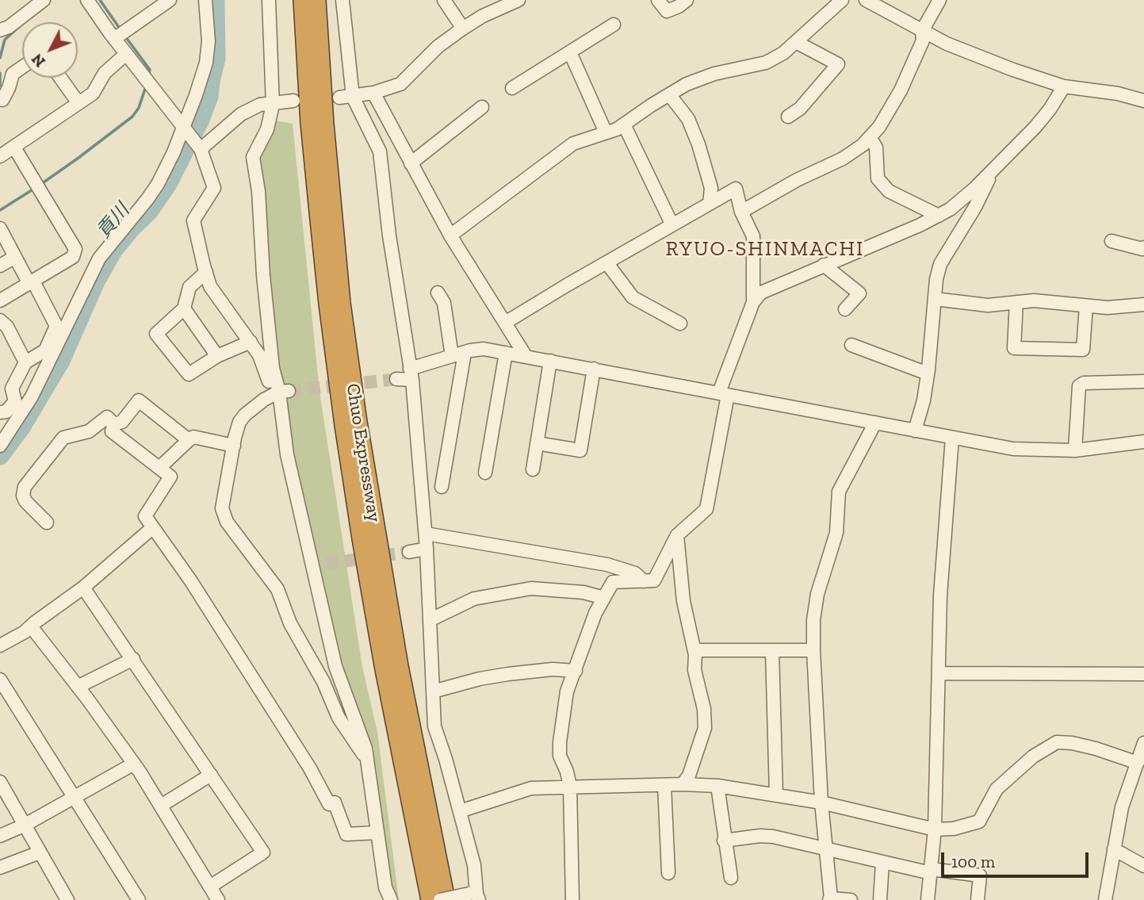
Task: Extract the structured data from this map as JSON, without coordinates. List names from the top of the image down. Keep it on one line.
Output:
{"streets":{"highway":["Chuo Expressway"]},"districts":["RYUO-SHINMACHI"],"water":["貢川"],"scale_bar":"100 m","north":"bottom left"}
